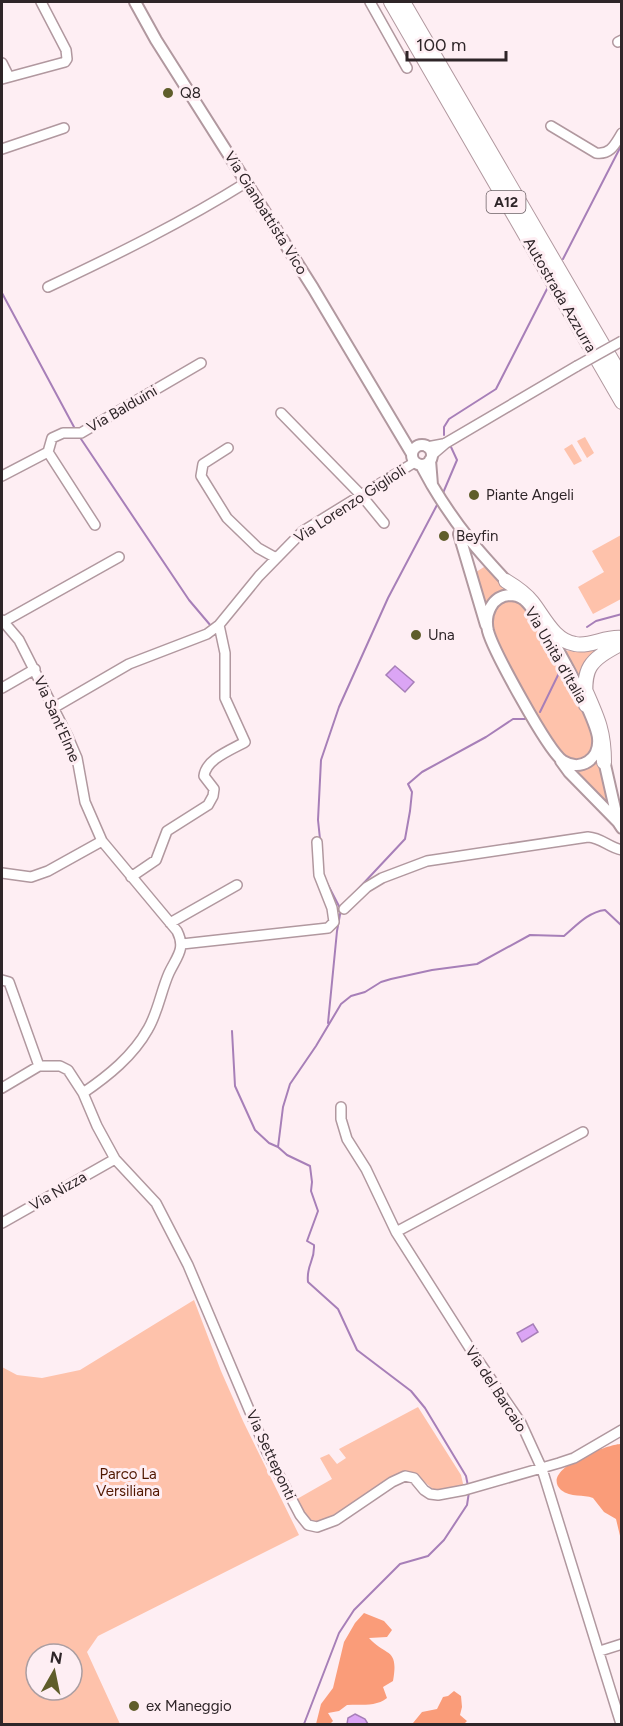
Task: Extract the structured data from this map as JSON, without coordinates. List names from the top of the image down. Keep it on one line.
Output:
{"streets":{"highway":["A12","Autostrada Azzurra"],"main road":["Via Gianbattista Vico","Via Unità d'Italia"],"street":["Via Balduini","Via Lorenzo Giglioli","Via Sant'Elme","Via Nizza","Via del Barcaio","Via Setteponti"]},"crossings":[["Via Gianbattista Vico","Via Lorenzo Giglioli"],["Via Lorenzo Giglioli","Via Sant'Elme"],["Via Nizza","Via Setteponti"],["Via del Barcaio","Via Setteponti"]],"parks":["Parco La Versiliana"],"places":["Q8","Piante Angeli","Beyfin","Una","ex Maneggio"],"scale_bar":"100 m","north":"top"}
